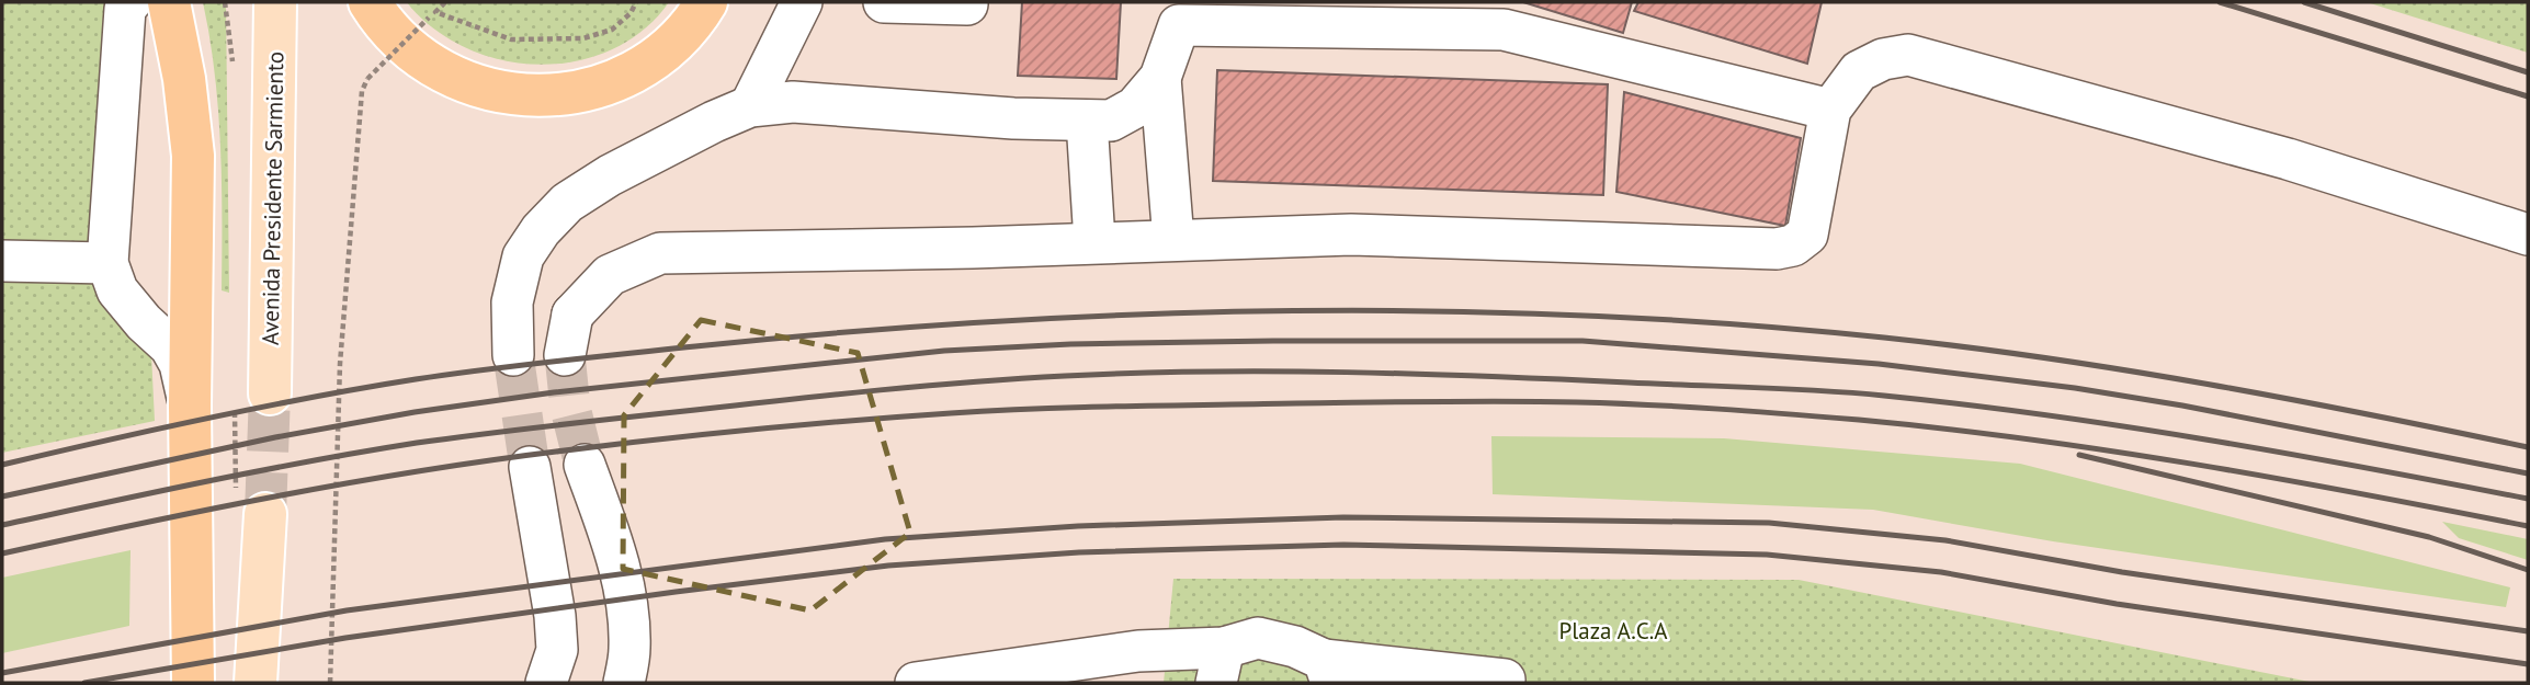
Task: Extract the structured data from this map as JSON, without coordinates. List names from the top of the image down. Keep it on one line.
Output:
{"streets":{"main road":["Avenida Presidente Sarmiento"]},"parks":["Plaza A.C.A"]}
